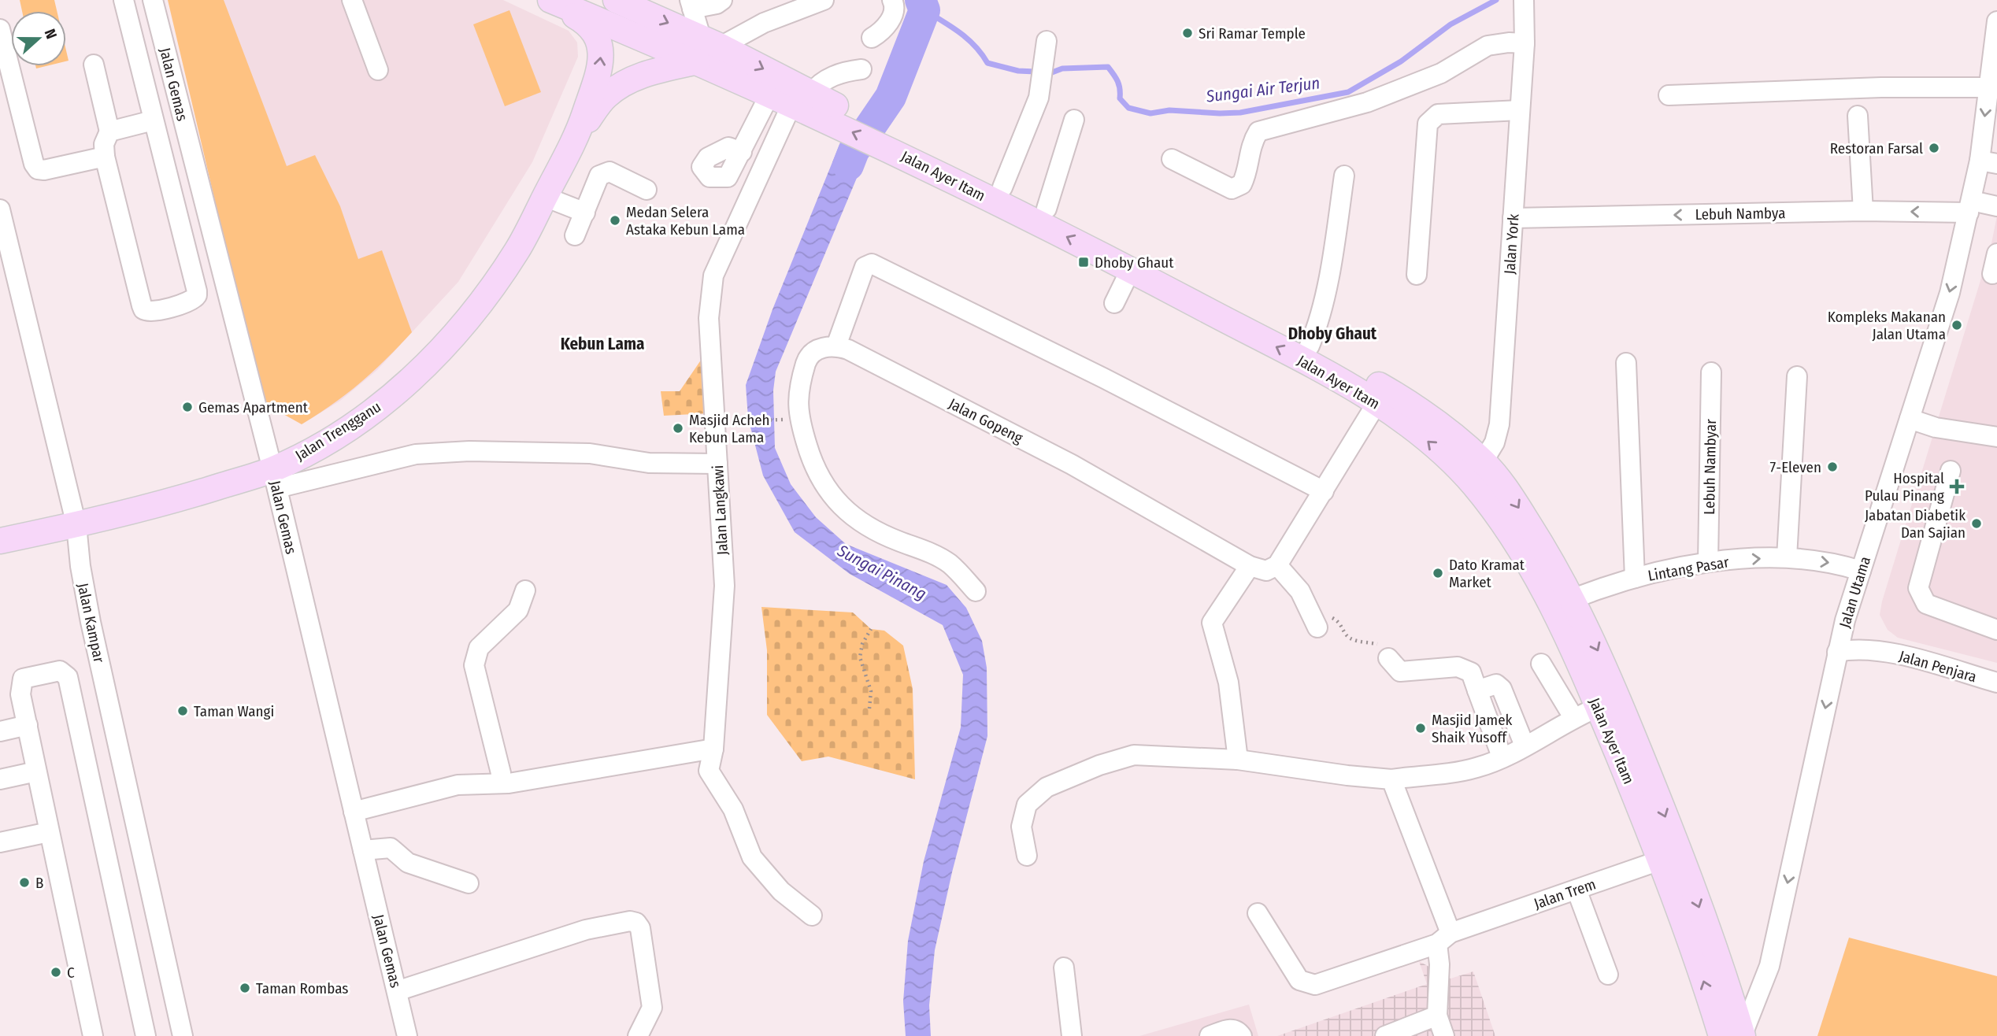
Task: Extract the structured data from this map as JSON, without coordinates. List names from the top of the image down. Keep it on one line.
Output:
{"streets":{"main road":["Jalan Ayer Itam","Jalan Trengganu"],"street":["Jalan Gemas","Lebuh Nambya","Jalan York","Jalan Gopeng","Lebuh Nambyar","Jalan Langkawi","Lintang Pasar","Jalan Utama","Jalan Kampar","Jalan Penjara","Jalan Trem"]},"crossings":[["Jalan Gemas","Jalan Trengganu"],["Jalan Ayer Itam","Jalan York"],["Jalan Ayer Itam","Jalan Trengganu"],["Jalan Ayer Itam","Jalan Langkawi"],["Jalan Ayer Itam","Lintang Pasar"],["Jalan Ayer Itam","Jalan Utama"],["Jalan Ayer Itam","Jalan Trem"],["Lebuh Nambya","Jalan York"],["Lebuh Nambya","Jalan Utama"],["Jalan Trengganu","Jalan Kampar"],["Lebuh Nambyar","Lintang Pasar"],["Lintang Pasar","Jalan Utama"],["Jalan Utama","Jalan Penjara"]],"one_way":["Lintang Pasar","Jalan Utama"],"districts":["Dhoby Ghaut","Kebun Lama"],"water":["Sungai Air Terjun","Sungai Pinang"],"places":{"other":["Sri Ramar Temple","Restoran Farsal","Medan Selera Astaka Kebun Lama","Kompleks Makanan Jalan Utama","Gemas Apartment","Masjid Acheh Kebun Lama","7-Eleven","Jabatan Diabetik Dan Sajian","Dato Kramat Market","Taman Wangi","Masjid Jamek Shaik Yusoff","B","C","Taman Rombas"],"transit":["Dhoby Ghaut"],"health":["Hospital Pulau Pinang"]},"north":"right"}
